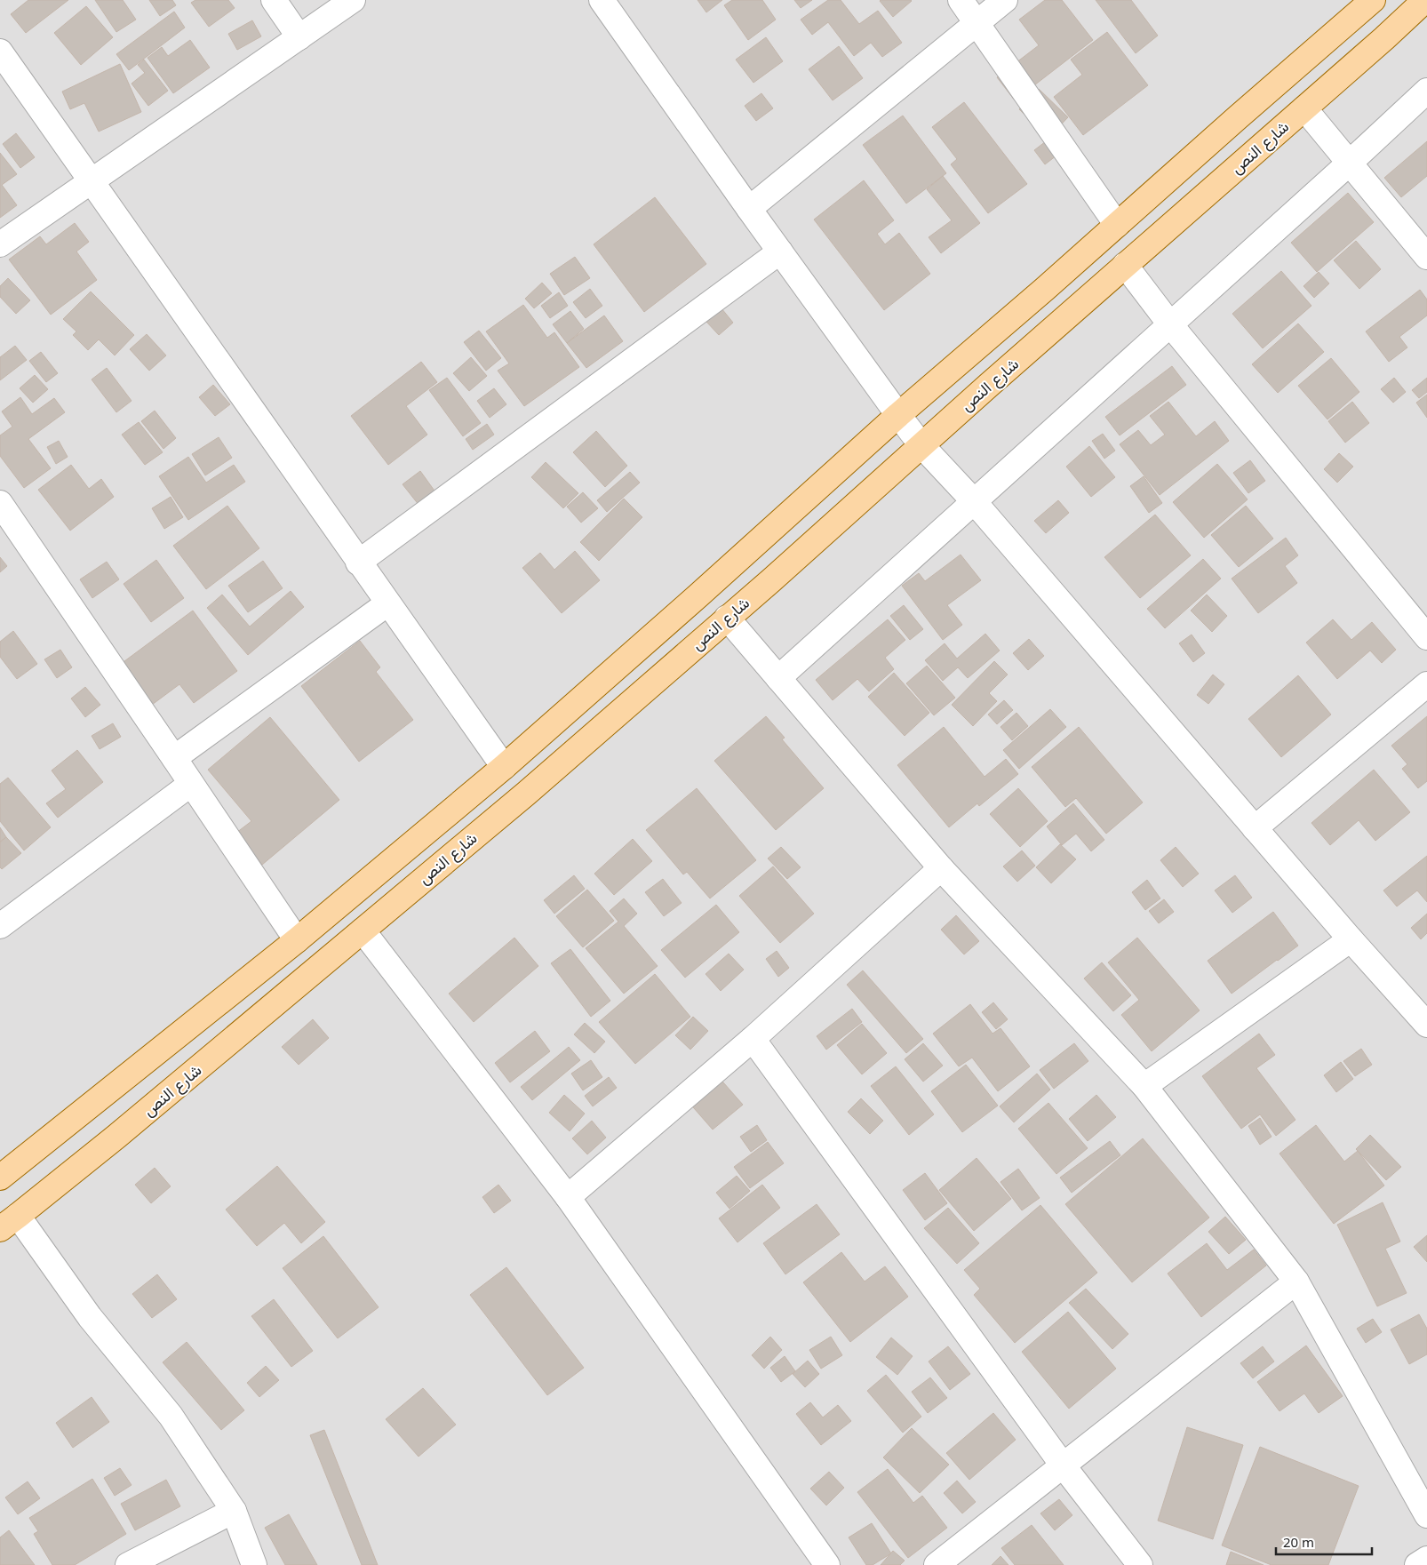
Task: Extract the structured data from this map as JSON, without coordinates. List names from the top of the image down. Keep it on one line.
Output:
{"streets":{"main road":["شارع النص"]},"scale_bar":"20 m"}
